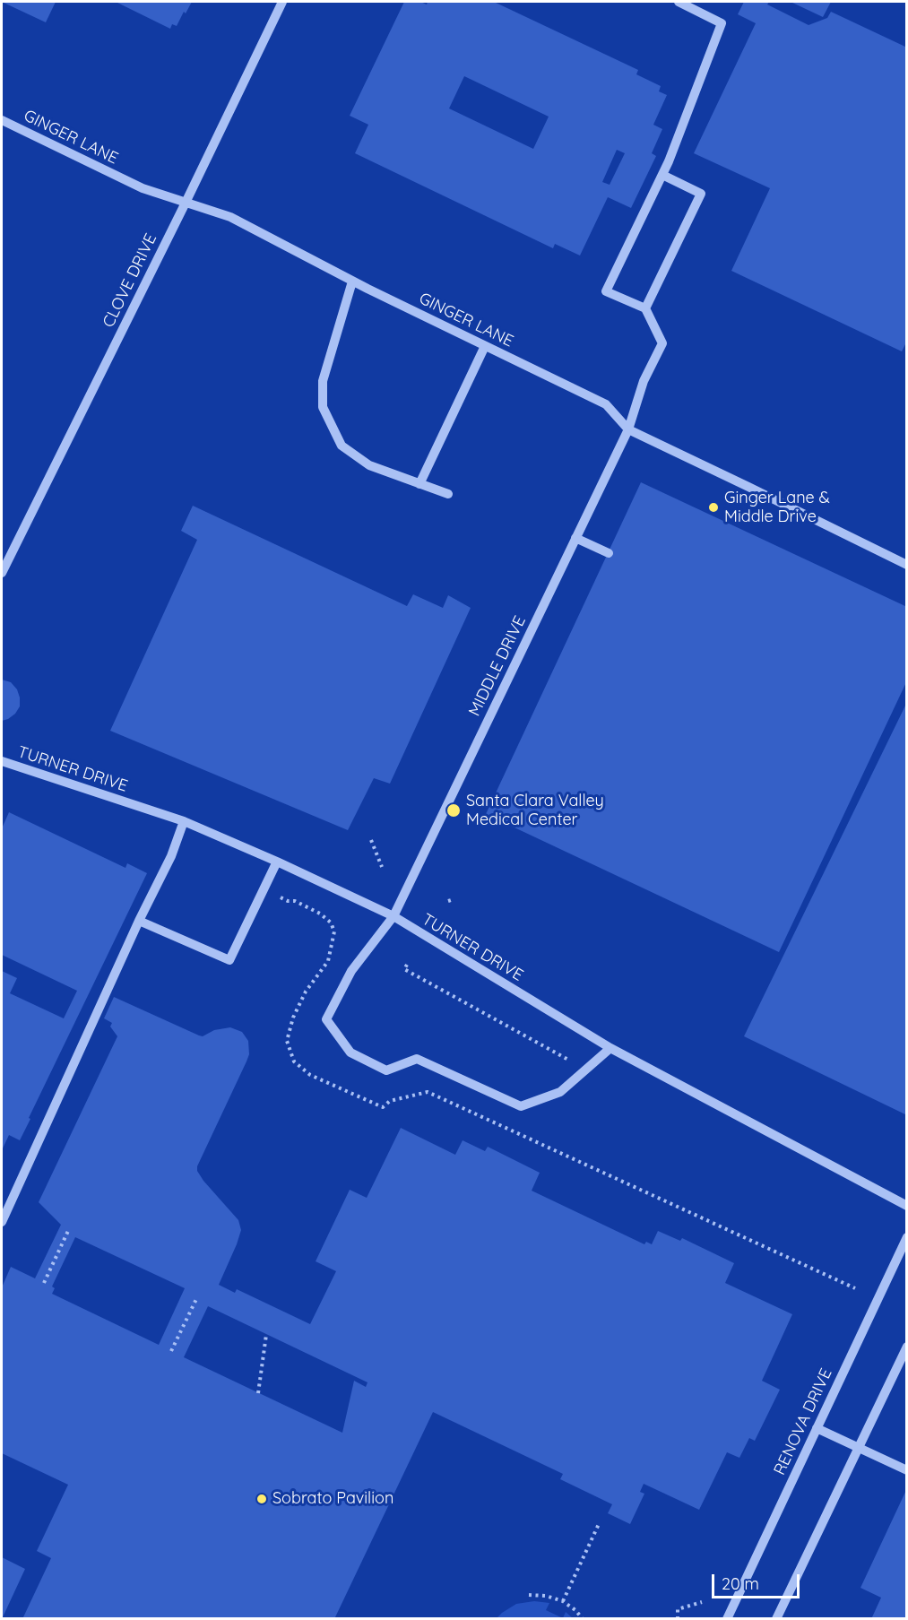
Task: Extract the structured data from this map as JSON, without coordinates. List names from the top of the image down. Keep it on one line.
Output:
{"streets":{"street":["GINGER LANE","CLOVE DRIVE","MIDDLE DRIVE","TURNER DRIVE","RENOVA DRIVE"]},"crossings":[["GINGER LANE","CLOVE DRIVE"],["GINGER LANE","MIDDLE DRIVE"],["MIDDLE DRIVE","TURNER DRIVE"]],"places":["Ginger Lane & Middle Drive","Santa Clara Valley Medical Center","Sobrato Pavilion"],"scale_bar":"20 m"}
